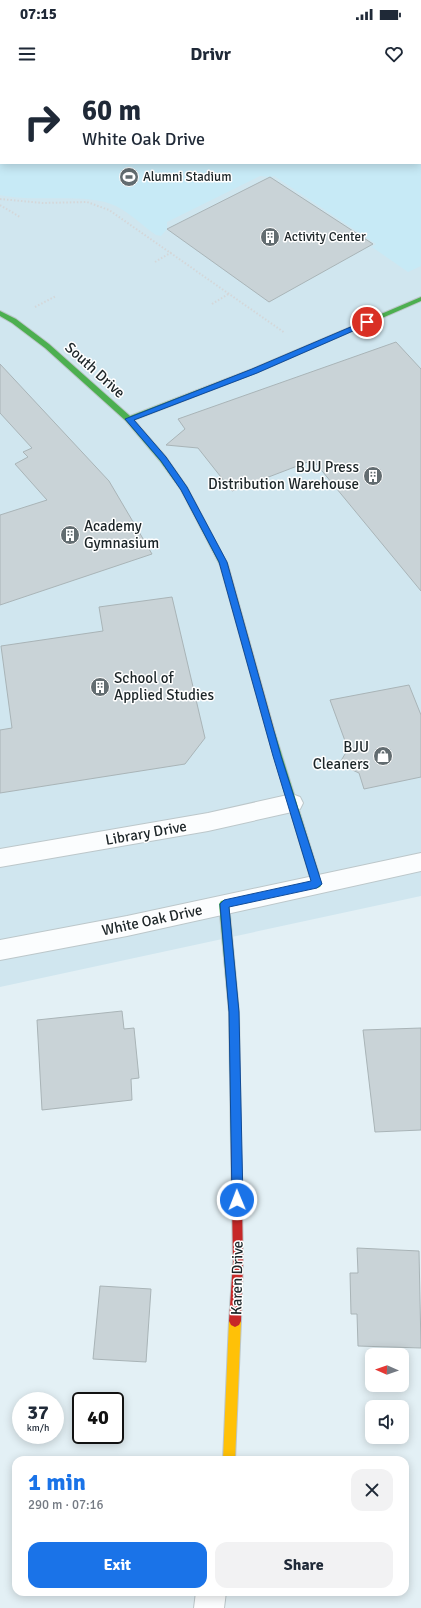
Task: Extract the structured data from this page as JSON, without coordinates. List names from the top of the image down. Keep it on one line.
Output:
{"streets":{"street":["South Drive","Library Drive","White Oak Drive","Karen Drive"]},"crossings":[["South Drive","Library Drive"],["South Drive","White Oak Drive"],["White Oak Drive","Karen Drive"]],"places":{"sports":["Alumni Stadium"],"building":["Activity Center","BJU Press Distribution Warehouse","Academy Gymnasium","School of Applied Studies"],"shop":["BJU Cleaners"]},"north":"left","page":{"status":"07:15","header":"Drivr","turn":["60 m","White Oak Drive"],"speed":"37 km/h","limit":"40","heading":["1 min","290 m · 07:16"],"buttons":["Exit","Share"]}}
